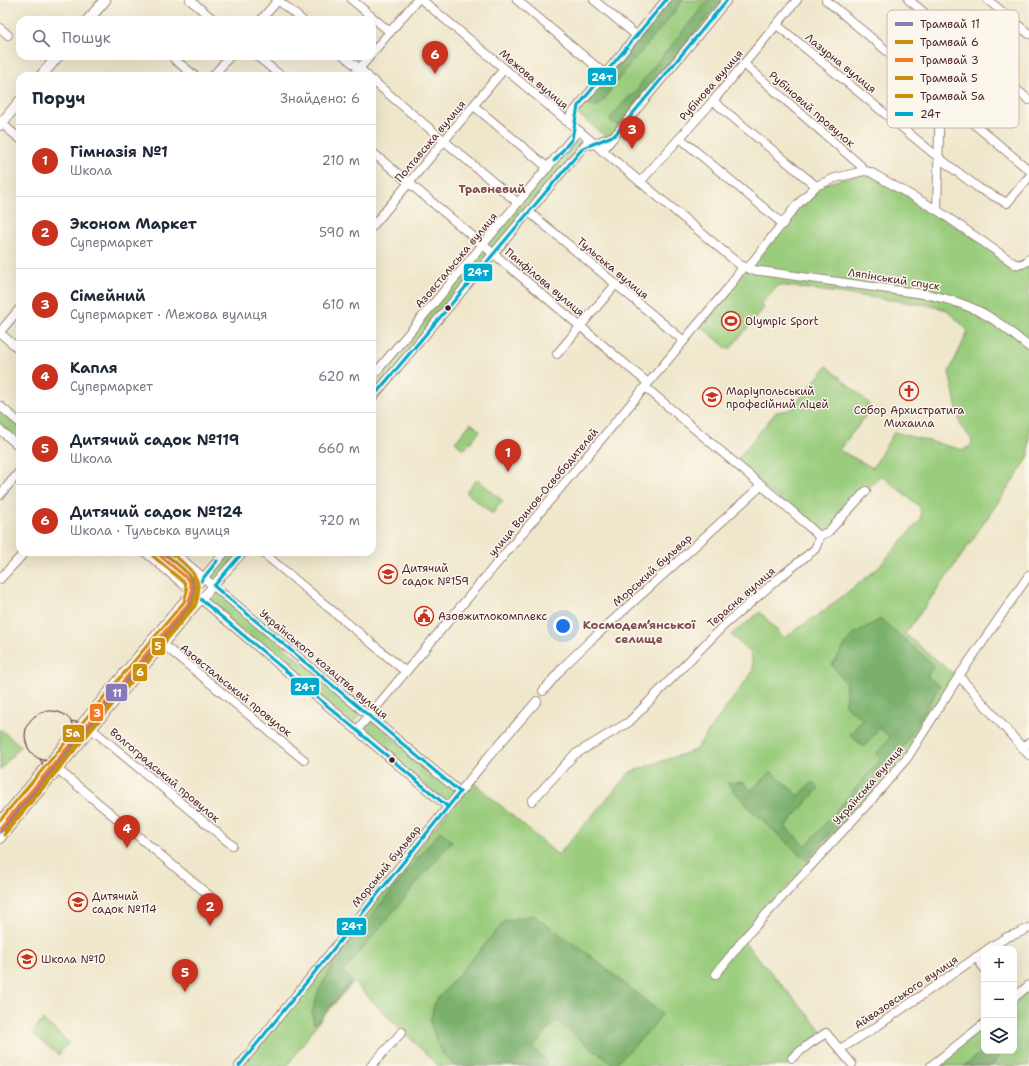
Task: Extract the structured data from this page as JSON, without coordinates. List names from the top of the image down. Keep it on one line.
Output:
{"streets":{"street":["Лазурна вулиця","Межова вулиця","Рубінова вулиця","Рубіновий провулок","Полтавська вулиця","Азовстальська вулиця","Тульська вулиця","Ляпінський спуск","Панфілова вулиця","улица Воинов-Освободителей","Морський бульвар","Терасна вулиця","Українського козацтва вулиця","Азовстальський провулок","Волгоградський провулок","Українська вулиця","Айвазовського вулиця"]},"crossings":[["Лазурна вулиця","Рубінова вулиця"],["Межова вулиця","Рубінова вулиця"],["Межова вулиця","Полтавська вулиця"],["Межова вулиця","Азовстальська вулиця"],["Межова вулиця","Ляпінський спуск"],["Межова вулиця","улица Воинов-Освободителей"],["Рубінова вулиця","Рубіновий провулок"],["Полтавська вулиця","Панфілова вулиця"],["Азовстальська вулиця","Панфілова вулиця"],["Тульська вулиця","улица Воинов-Освободителей"],["Ляпінський спуск","улица Воинов-Освободителей"],["Панфілова вулиця","улица Воинов-Освободителей"],["улица Воинов-Освободителей","Українського козацтва вулиця"],["Морський бульвар","Українського козацтва вулиця"]],"districts":["Травневий","Космодем’янської селище"],"places":{"sports":["Olympic Sport"],"church":["Собор Архистратига Михаила"],"school or university":["Маріупольський професійний ліцей","Дитячий садок №159","Дитячий садок №114","Школа №10"],"public building":["Азовжитлокомплекс"]},"lines":["transit line 24т","tram line 11","tram line 6","tram line 3","tram line 5","tram line 5а"],"legend":["Трамвай 11","Трамвай 6","Трамвай 3","Трамвай 5","Трамвай 5а","24т"],"page":{"search":"Пошук","pins":["6","3","1","4","2","5"],"heading":["Поруч","Знайдено: 6"],"list":[{"mark":"1","name":"Гімназія №1","note":"Школа","value":"210 m"},{"mark":"2","name":"Эконом Маркет","note":"Супермаркет","value":"590 m"},{"mark":"3","name":"Сімейний","note":"Супермаркет · Межова вулиця","value":"610 m"},{"mark":"4","name":"Капля","note":"Супермаркет","value":"620 m"},{"mark":"5","name":"Дитячий садок №119","note":"Школа","value":"660 m"},{"mark":"6","name":"Дитячий садок №124","note":"Школа · Тульська вулиця","value":"720 m"}],"map_buttons":["+","−"]}}
